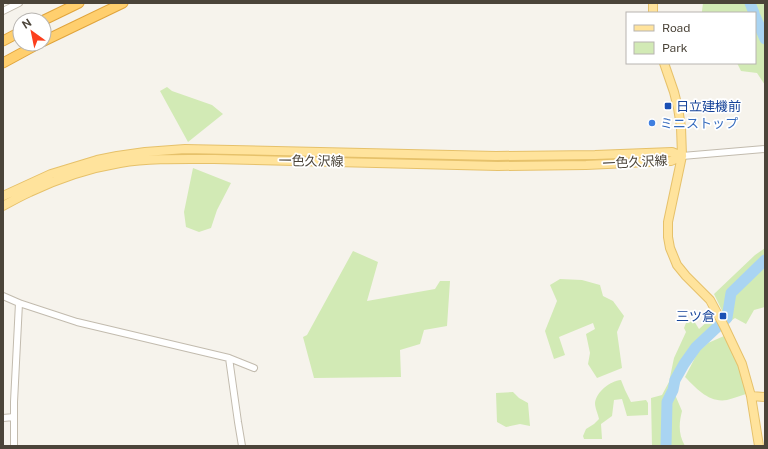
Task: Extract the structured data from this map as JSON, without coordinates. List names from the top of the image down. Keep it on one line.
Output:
{"streets":{"main road":["一色久沢線"]},"places":{"transit":["日立建機前","三ツ倉"],"other":["ミニストップ"]},"legend":["Road","Park"],"north":"top left"}
